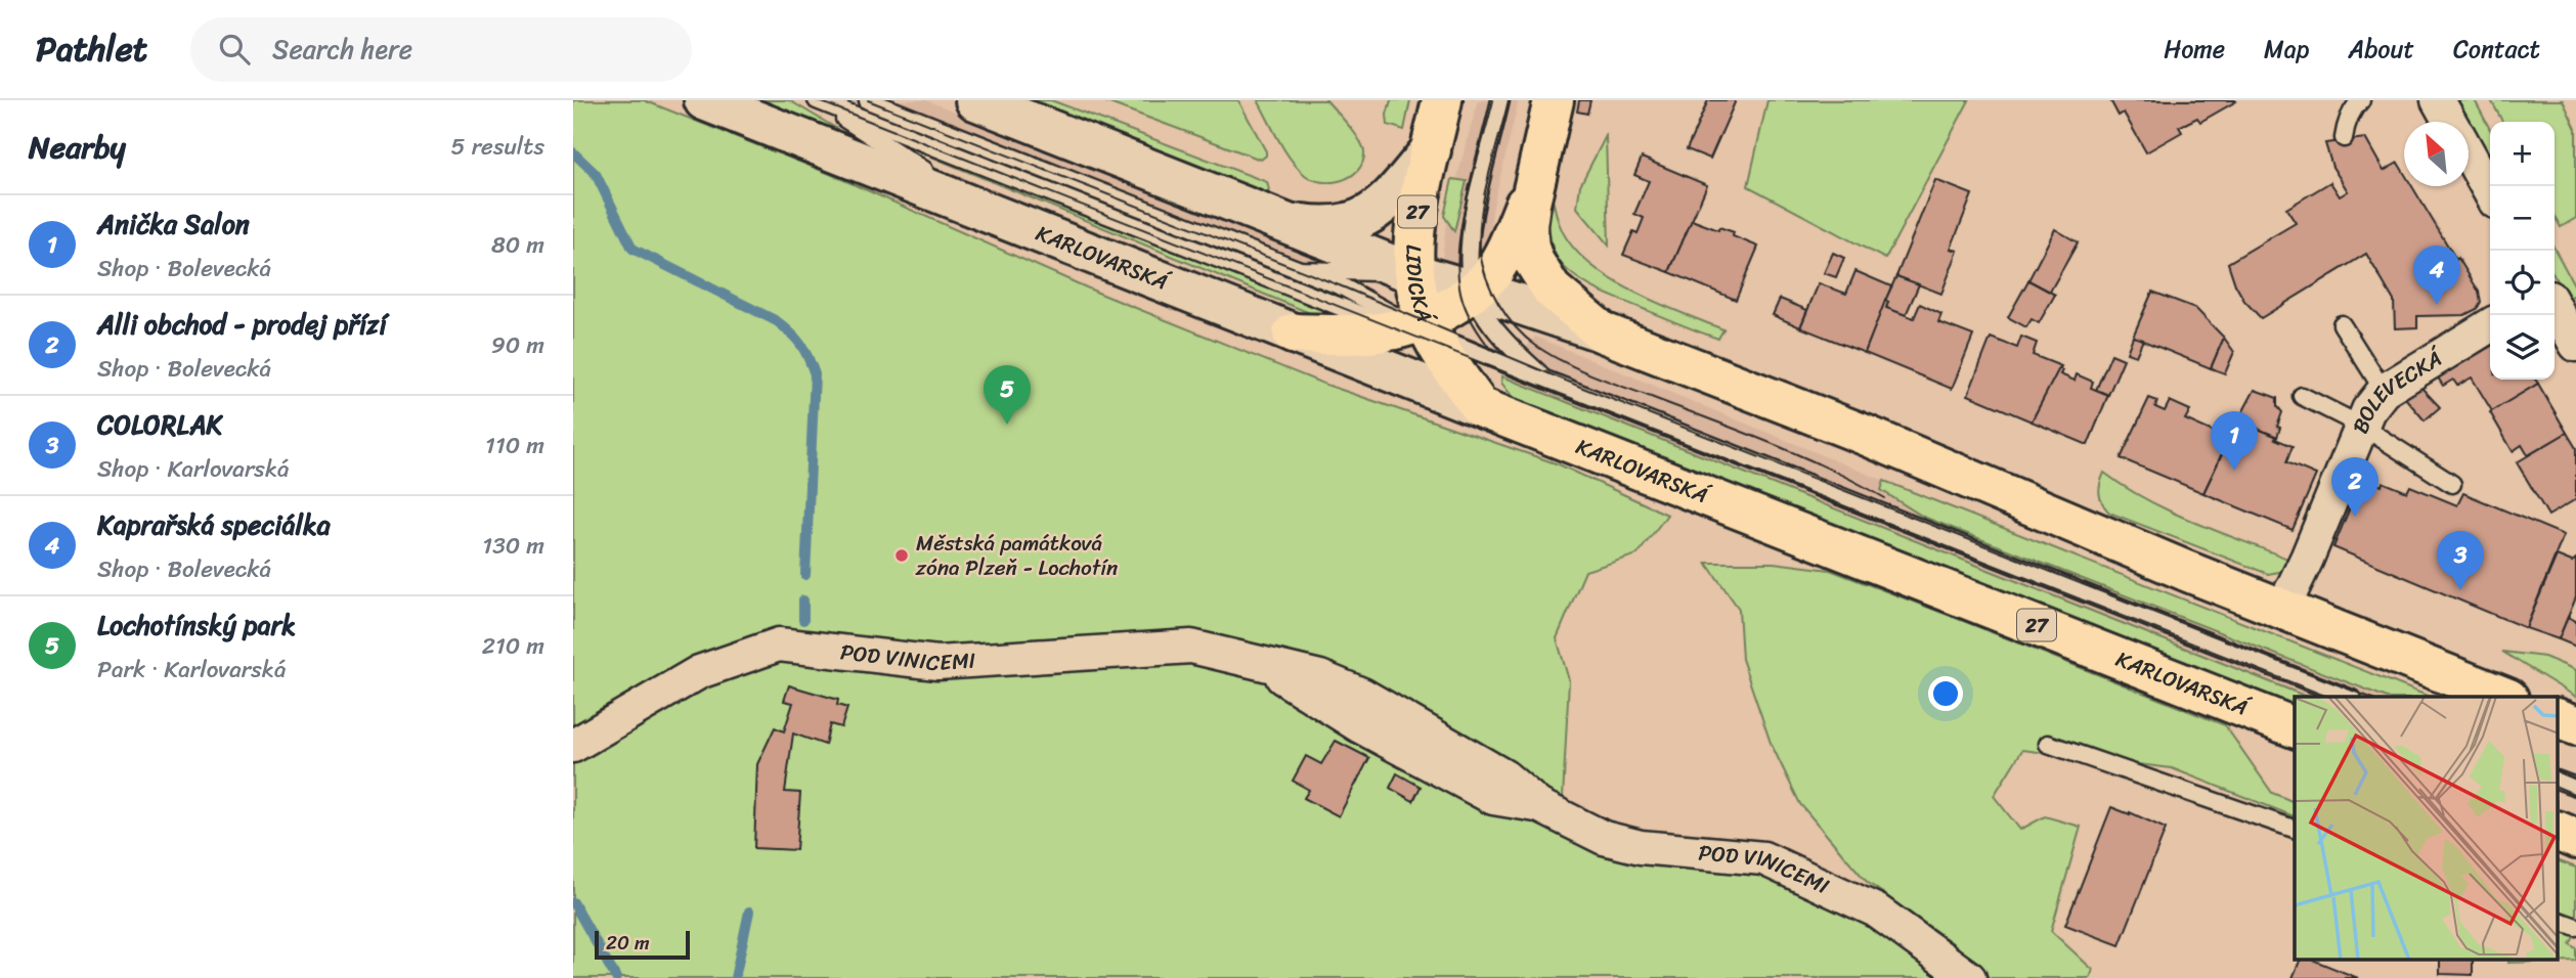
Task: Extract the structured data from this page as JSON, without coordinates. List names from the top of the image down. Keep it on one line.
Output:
{"streets":{"main road":["27","KARLOVARSKÁ","LIDICKÁ"],"street":["BOLEVECKÁ","POD VINICEMI"]},"crossings":[["KARLOVARSKÁ","LIDICKÁ"],["KARLOVARSKÁ","BOLEVECKÁ"]],"places":["Městská památková zóna Plzeň - Lochotín"],"scale_bar":"20 m","north":"top left","page":{"header":"Pathlet","search":"Search here","nav":["Home","Map","About","Contact"],"heading":["Nearby","5 results"],"map_buttons":["+","−"],"list":[{"mark":"1","name":"Anička Salon","note":"Shop · Bolevecká","value":"80 m"},{"mark":"2","name":"Alli obchod - prodej přízí","note":"Shop · Bolevecká","value":"90 m"},{"mark":"3","name":"COLORLAK","note":"Shop · Karlovarská","value":"110 m"},{"mark":"4","name":"Kaprařská speciálka","note":"Shop · Bolevecká","value":"130 m"},{"mark":"5","name":"Lochotínský park","note":"Park · Karlovarská","value":"210 m"}],"pins":["4","5","1","2","3"],"scale":"20 m"}}
